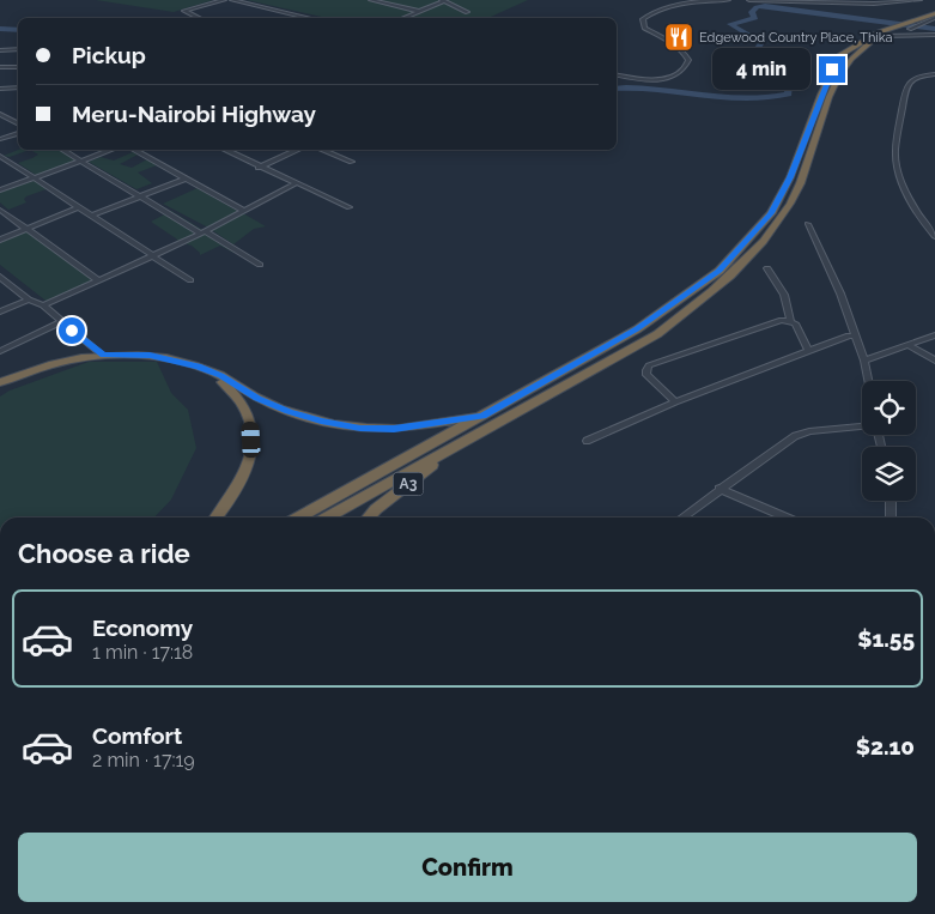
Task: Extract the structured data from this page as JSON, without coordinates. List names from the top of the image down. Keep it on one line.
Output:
{"streets":{"highway":["A3"]},"places":{"restaurant":["Edgewood Country Place, Thika"]},"page":{"banner":["Pickup","Meru-Nairobi Highway"],"bubble":"4 min","heading":"Choose a ride","list":[{"name":"Economy","note":"1 min · 17:18","value":"$1.55"},{"name":"Comfort","note":"2 min · 17:19","value":"$2.10"}],"buttons":"Confirm"}}
